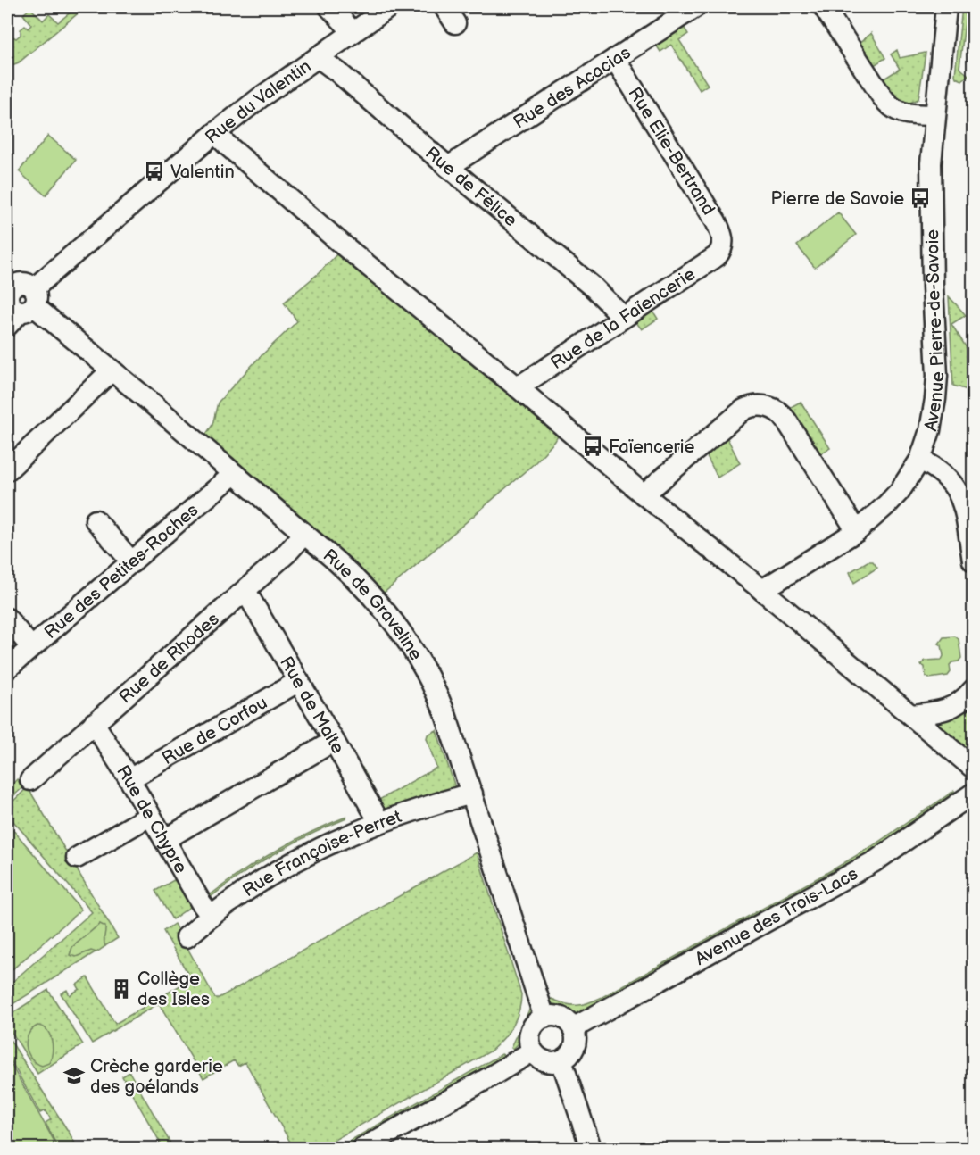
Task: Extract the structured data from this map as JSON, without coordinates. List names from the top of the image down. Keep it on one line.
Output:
{"streets":{"street":["Rue des Acacias","Rue du Valentin","Rue Elie-Bertrand","Rue de Félice","Rue de la Faïencerie","Avenue Pierre-de-Savoie","Rue des Petites-Roches","Rue de Graveline","Rue de Rhodes","Rue de Malte","Rue de Corfou","Rue de Chypre","Rue Françoise-Perret","Avenue des Trois-Lacs"]},"crossings":[["Rue des Acacias","Rue Elie-Bertrand"],["Rue des Acacias","Rue de Félice"],["Rue du Valentin","Rue de Félice"],["Rue du Valentin","Rue de Graveline"],["Rue Elie-Bertrand","Rue de la Faïencerie"],["Rue de Félice","Rue de la Faïencerie"],["Rue des Petites-Roches","Rue de Graveline"],["Rue de Graveline","Rue de Rhodes"],["Rue de Graveline","Rue Françoise-Perret"],["Rue de Graveline","Avenue des Trois-Lacs"],["Rue de Rhodes","Rue de Malte"],["Rue de Rhodes","Rue de Chypre"],["Rue de Malte","Rue de Corfou"],["Rue de Malte","Rue Françoise-Perret"],["Rue de Corfou","Rue de Chypre"],["Rue de Chypre","Rue Françoise-Perret"]],"places":{"bus stop":["Valentin","Pierre de Savoie","Faïencerie"],"building":["Collège des Isles"],"school or university":["Crèche garderie des goélands"]}}
